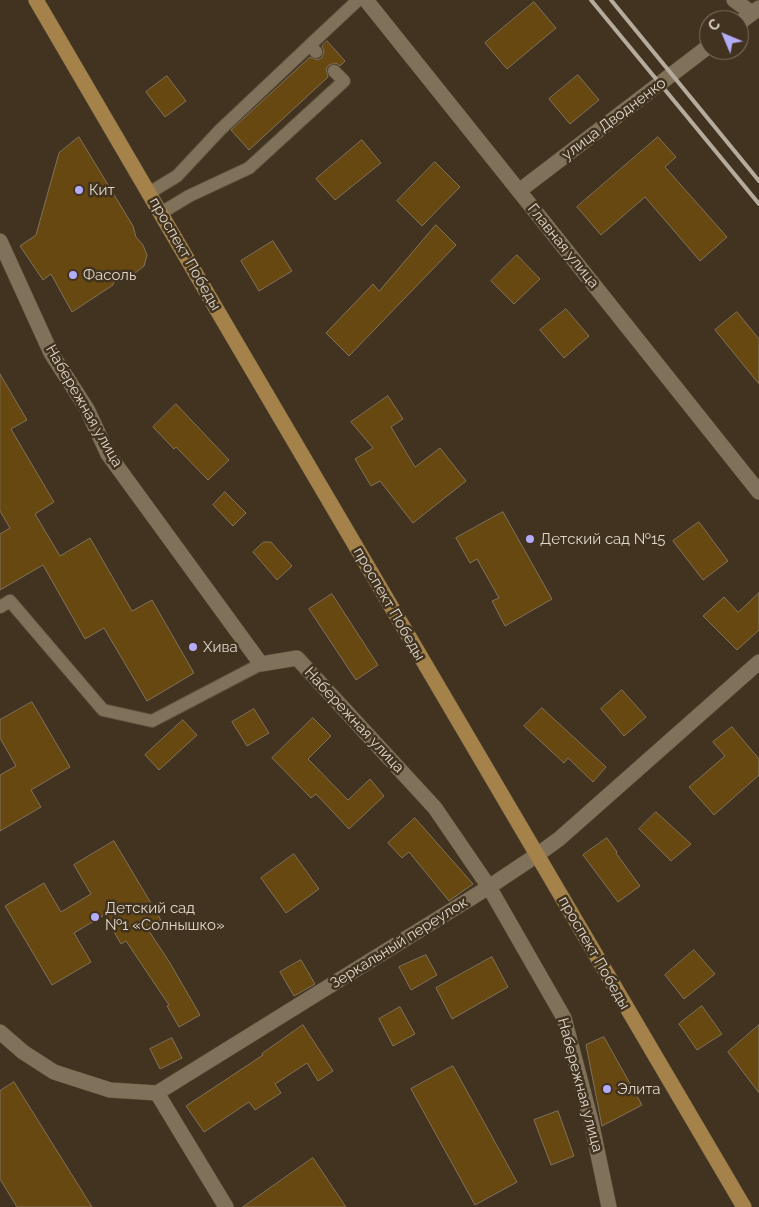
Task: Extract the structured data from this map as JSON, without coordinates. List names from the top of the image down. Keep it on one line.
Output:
{"streets":{"main road":["проспект Победы"],"street":["улица Дводненко","Главная улица","Набережная улица","Зеркальный переулок"]},"crossings":[["улица Дводненко","Главная улица"],["проспект Победы","Зеркальный переулок"],["Набережная улица","Зеркальный переулок"]],"places":["Кит","Фасоль","Детский сад №15","Хива","Детский сад №1 «Солнышко»","Элита"],"north":"top left"}
